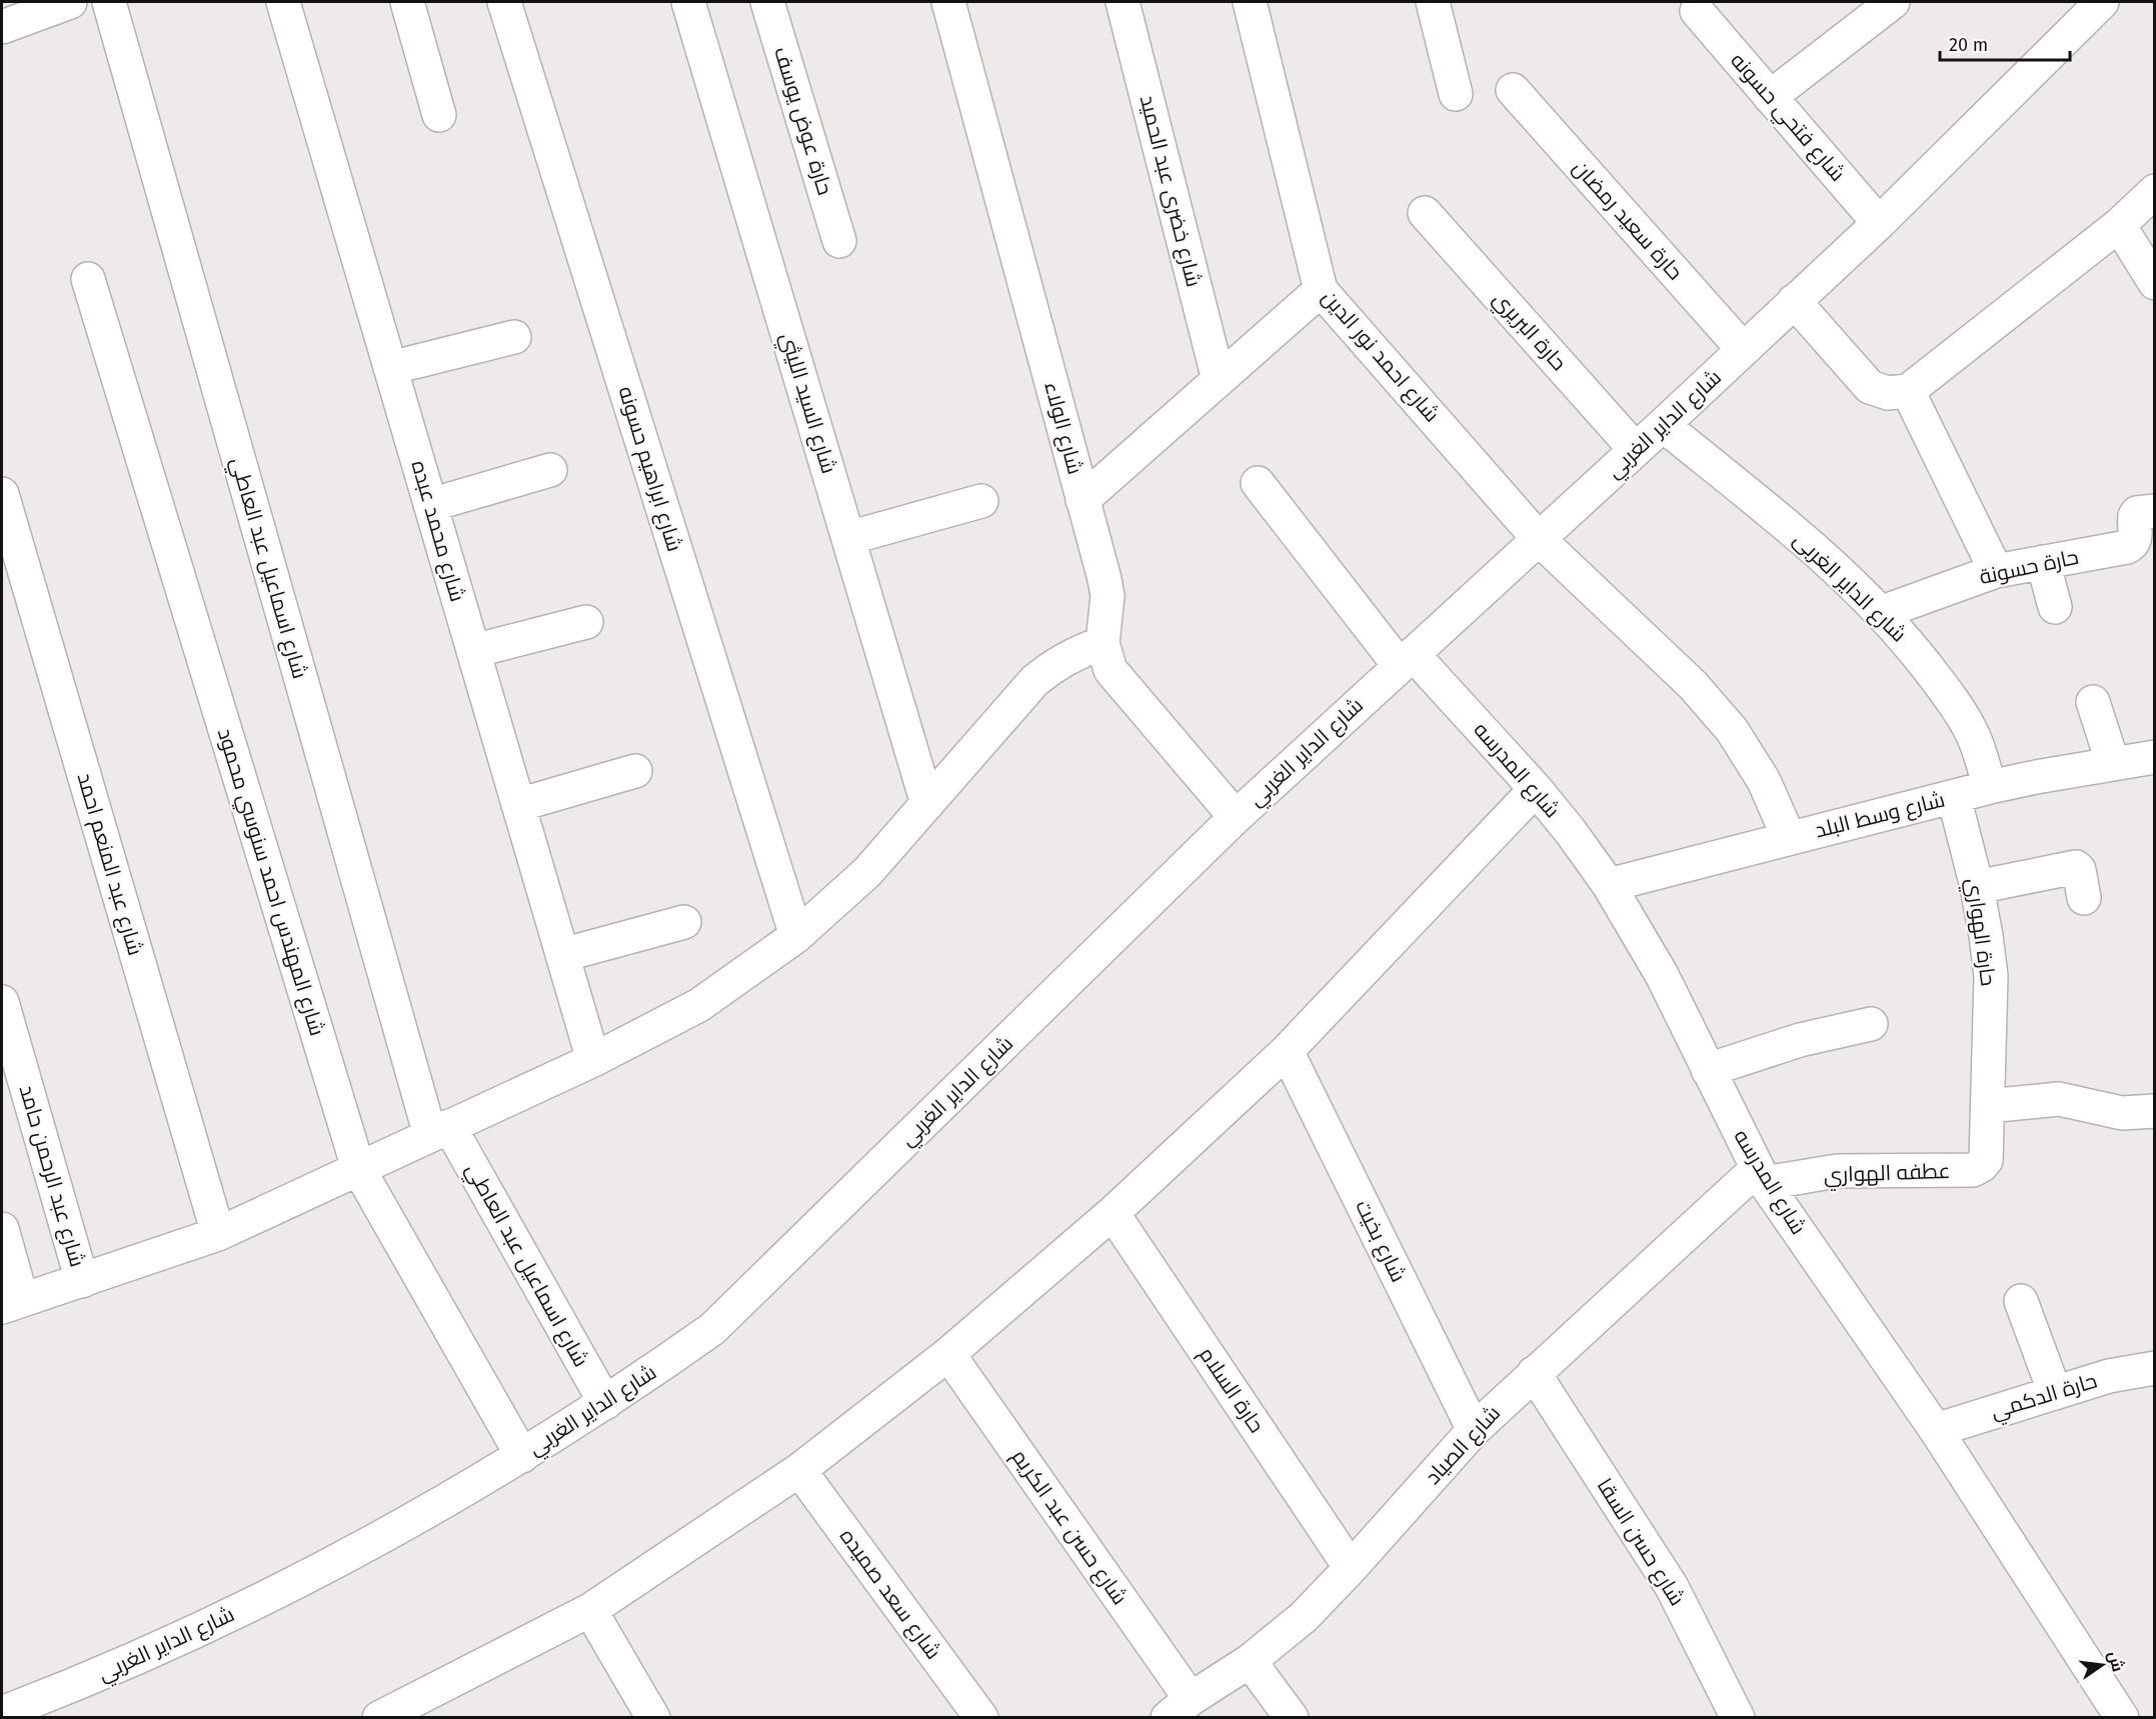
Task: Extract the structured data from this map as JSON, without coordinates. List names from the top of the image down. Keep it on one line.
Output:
{"streets":{"street":["شارع فتحي حسونه","حارة عوض يوسف","شارع خضرى عبد الحميد","حارة سعيد رمضان","حارة البريري","شارع احمد نور الدين","شارع السيد الليثي","شارع الداير الغربي","شارع الولاء","شارع ابراهيم حسونه","شارع محمد عبده","حارة حسونة","شارع اسماعيل عبد العاطي","شارع الداير الغربى","شارع المدرسه","شارع وسط البلد","شارع عبد المنعم احمد","شارع المهندس احمد سنوسي محمود","حارة الهواري","عطفه الهواري","شارع عبد الرحمن حامد","شارع بخيت","حارة السلام","حارة الدكمي","شارع الصياد","شارع حسن عبد الكريم","شارع حسن السقا","شارع سعد صميده"]},"crossings":[["شارع فتحي حسونه","شارع الداير الغربي"],["حارة سعيد رمضان","شارع الداير الغربي"],["حارة البريري","شارع الداير الغربي"],["شارع احمد نور الدين","شارع الداير الغربي"],["شارع احمد نور الدين","شارع وسط البلد"],["شارع الداير الغربي","شارع الولاء"],["شارع الداير الغربي","شارع اسماعيل عبد العاطي"],["شارع الداير الغربي","شارع الداير الغربى"],["شارع الداير الغربي","شارع المدرسه"],["شارع الداير الغربي","شارع المهندس احمد سنوسي محمود"],["حارة حسونة","شارع الداير الغربى"],["شارع الداير الغربى","شارع وسط البلد"],["شارع المدرسه","شارع وسط البلد"],["شارع المدرسه","عطفه الهواري"],["شارع المدرسه","حارة الدكمي"],["شارع المدرسه","شارع الصياد"],["شارع وسط البلد","حارة الهواري"],["حارة الهواري","عطفه الهواري"],["عطفه الهواري","شارع الصياد"],["شارع بخيت","شارع الصياد"],["حارة السلام","شارع الصياد"],["شارع الصياد","شارع حسن عبد الكريم"],["شارع الصياد","شارع حسن السقا"]],"scale_bar":"20 m","north":"right"}
